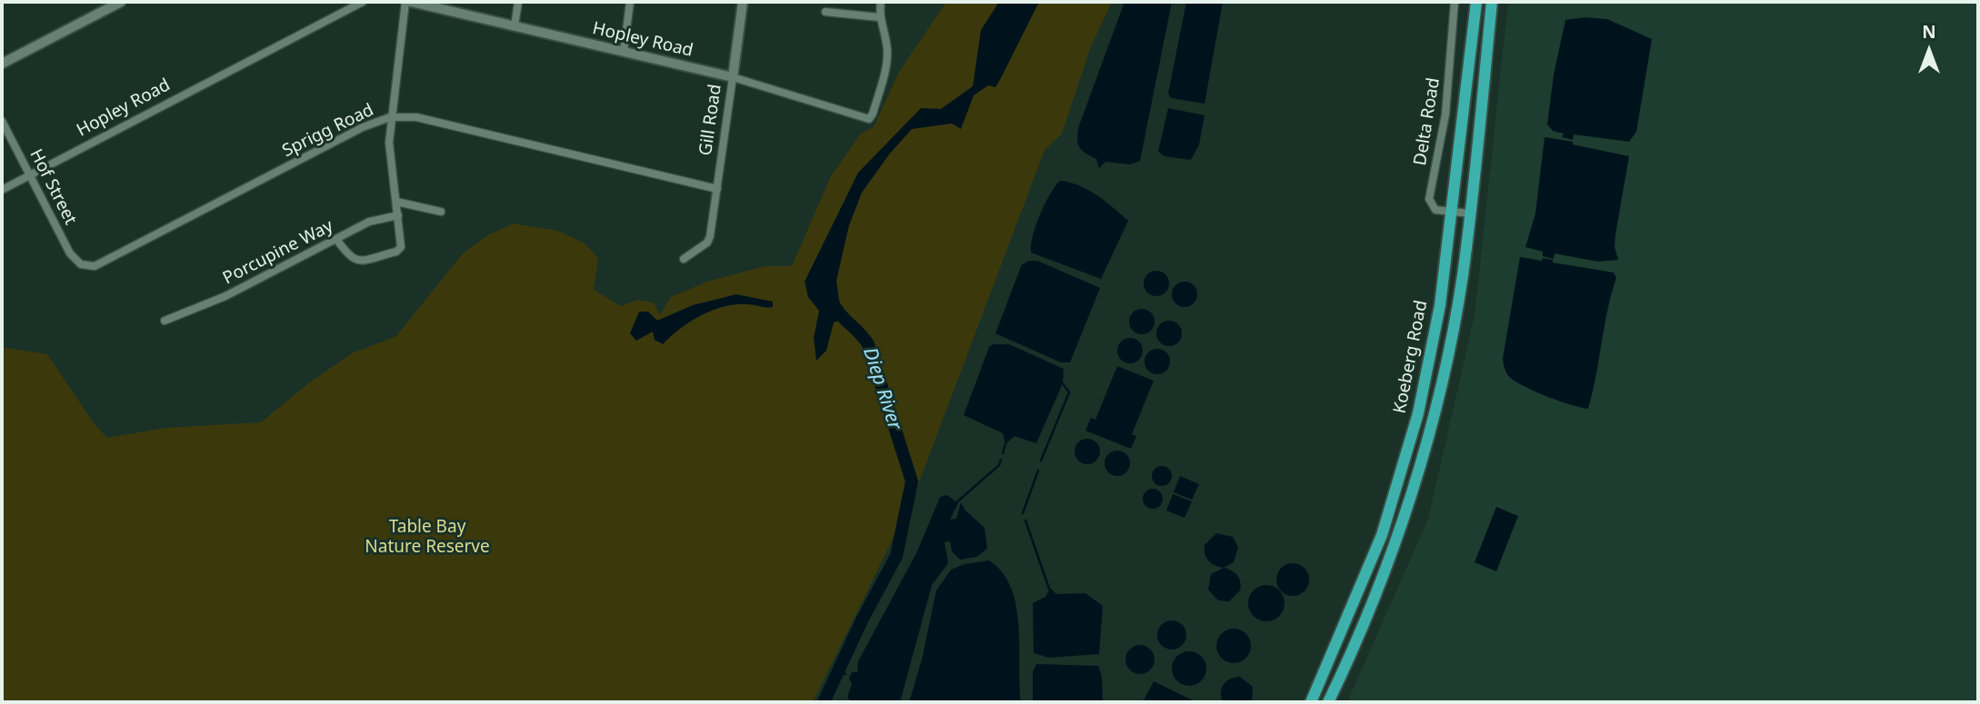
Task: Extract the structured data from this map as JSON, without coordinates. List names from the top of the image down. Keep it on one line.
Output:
{"streets":{"main road":["Koeberg Road"],"street":["Hopley Road","Gill Road","Delta Road","Sprigg Road","Hof Street","Porcupine Way"]},"crossings":[["Hopley Road","Gill Road"],["Hopley Road","Hof Street"],["Gill Road","Sprigg Road"],["Delta Road","Koeberg Road"],["Sprigg Road","Hof Street"]],"water":["Diep River"],"parks":["Table Bay Nature Reserve"],"north":"top"}
